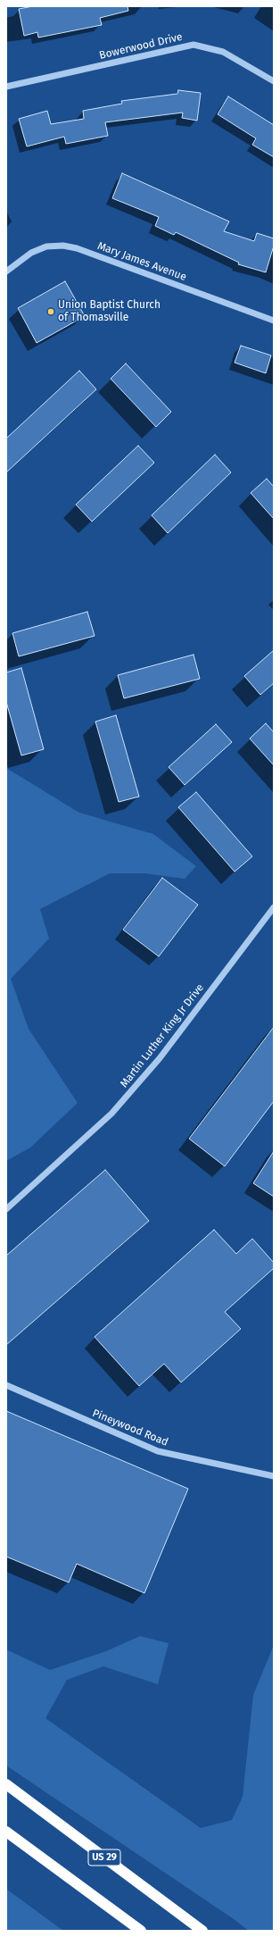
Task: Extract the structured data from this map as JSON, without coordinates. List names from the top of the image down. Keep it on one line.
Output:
{"streets":{"highway":["US 29"],"street":["Bowerwood Drive","Mary James Avenue","Martin Luther King Jr Drive","Pineywood Road"]},"places":["Union Baptist Church of Thomasville"]}
